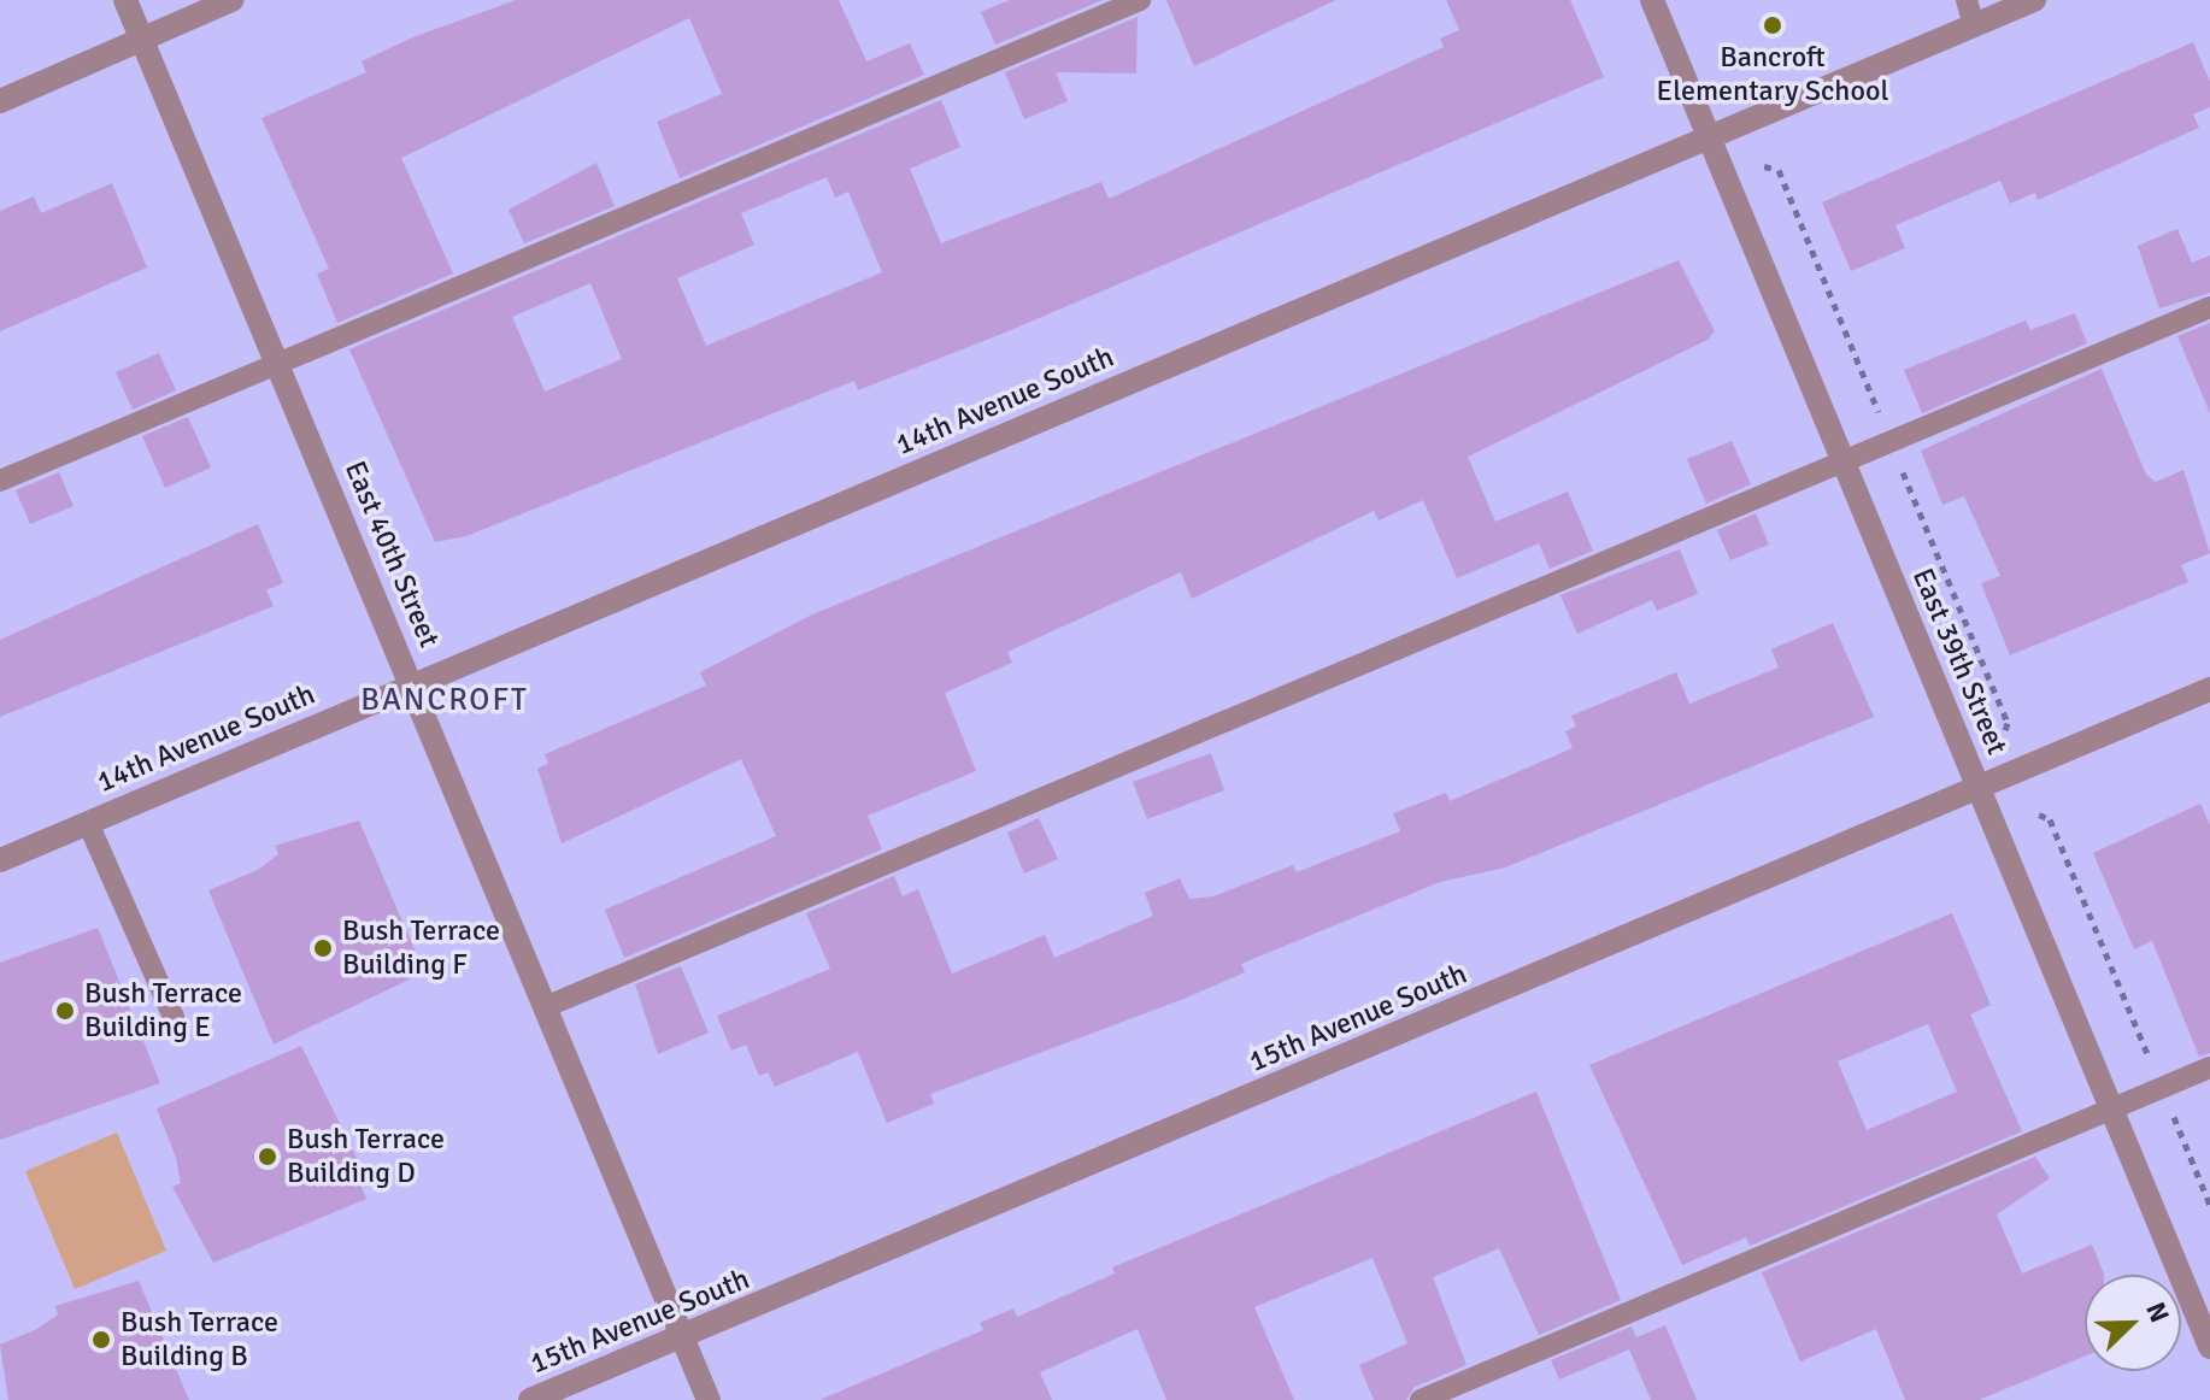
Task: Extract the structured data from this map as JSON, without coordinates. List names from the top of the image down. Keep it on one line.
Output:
{"streets":{"street":["14th Avenue South","East 40th Street","East 39th Street","15th Avenue South"]},"crossings":[["14th Avenue South","East 40th Street"],["14th Avenue South","East 39th Street"],["East 40th Street","15th Avenue South"],["East 39th Street","15th Avenue South"]],"districts":["BANCROFT"],"places":["Bancroft Elementary School","Bush Terrace Building F","Bush Terrace Building E","Bush Terrace Building D","Bush Terrace Building B"],"north":"top right"}
